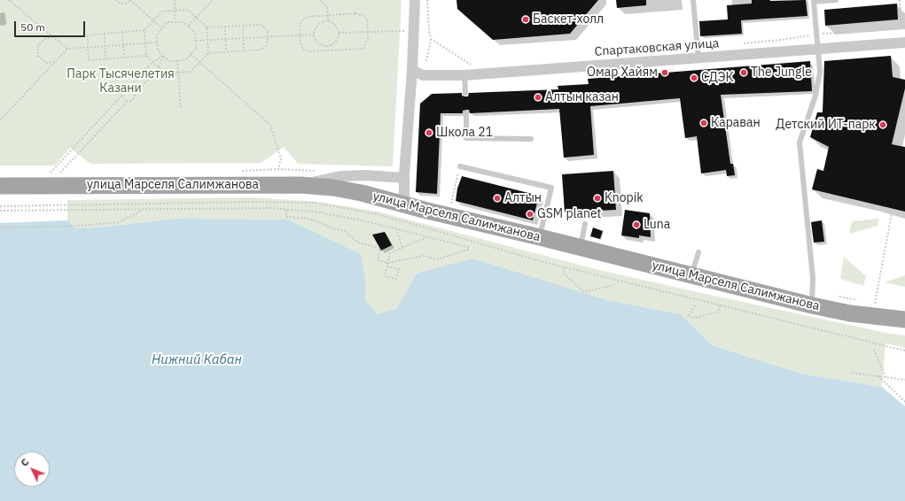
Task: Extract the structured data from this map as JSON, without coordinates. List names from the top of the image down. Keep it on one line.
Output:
{"streets":{"main road":["улица Марселя Салимжанова"],"street":["Спартаковская улица"]},"water":["Нижний Кабан"],"parks":["Парк Тысячелетия Казани"],"places":["Баскет-холл","Омар Хайям","The Jungle","СДЭК","Алтын казан","Караван","Детский ИТ-парк","Школа 21","Алтын","Knopik","GSM planet","Luna"],"scale_bar":"50 m","north":"top left"}
